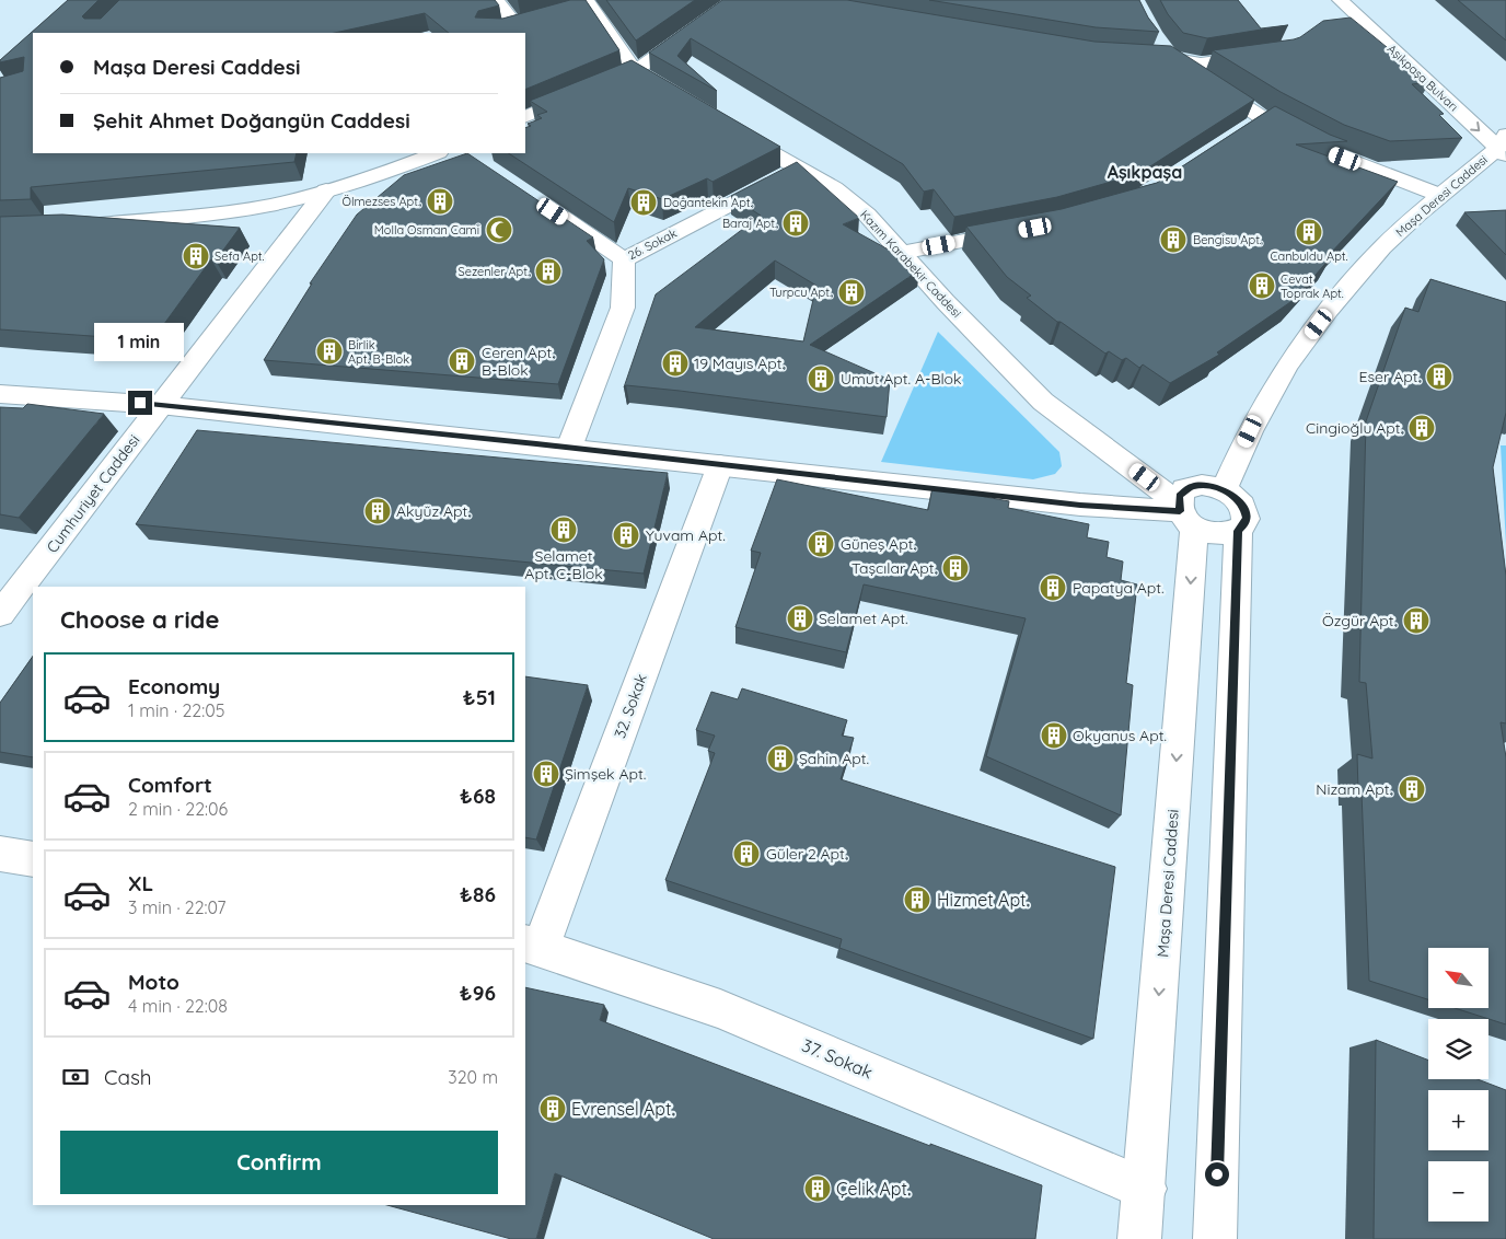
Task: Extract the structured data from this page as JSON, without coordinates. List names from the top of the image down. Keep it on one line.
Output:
{"streets":{"street":["Aşıkpaşa Bulvarı","Maşa Deresi Caddesi","26. Sokak","Kazım Karabekir Caddesi","Cumhuriyet Caddesi","32. Sokak","37. Sokak"]},"crossings":[["Aşıkpaşa Bulvarı","Maşa Deresi Caddesi"],["Maşa Deresi Caddesi","Kazım Karabekir Caddesi"],["Maşa Deresi Caddesi","37. Sokak"],["26. Sokak","Kazım Karabekir Caddesi"],["32. Sokak","37. Sokak"]],"districts":["Aşıkpaşa"],"places":{"building":["Ölmezses Apt.","Doğantekin Apt.","Baraj Apt.","Canbuldu Apt.","Bengisu Apt.","Sefa Apt.","Sezenler Apt.","Cevat Toprak Apt.","Turpcu Apt.","Birlik Apt. B-Blok","Ceren Apt. B-Blok","19 Mayıs Apt.","Eser Apt.","Umut Apt. A-Blok","Cingioğlu Apt.","Akyüz Apt.","Selamet Apt. C-Blok","Yuvam Apt.","Güneş Apt.","Taşcılar Apt.","Papatya Apt.","Selamet Apt.","Özgür Apt.","Okyanus Apt.","Şahin Apt.","Şimşek Apt.","Nizam Apt.","Güler 2 Apt.","Hizmet Apt.","Evrensel Apt.","Çelik Apt."],"mosque":["Molla Osman Cami"]},"north":"top left","page":{"banner":["Maşa Deresi Caddesi","Şehit Ahmet Doğangün Caddesi"],"bubble":"1 min","heading":"Choose a ride","list":[{"name":"Economy","note":"1 min · 22:05","value":"₺51"},{"name":"Comfort","note":"2 min · 22:06","value":"₺68"},{"name":"XL","note":"3 min · 22:07","value":"₺86"},{"name":"Moto","note":"4 min · 22:08","value":"₺96"}],"map_buttons":["+","−"],"pay":["Cash","320 m"],"buttons":"Confirm"}}
